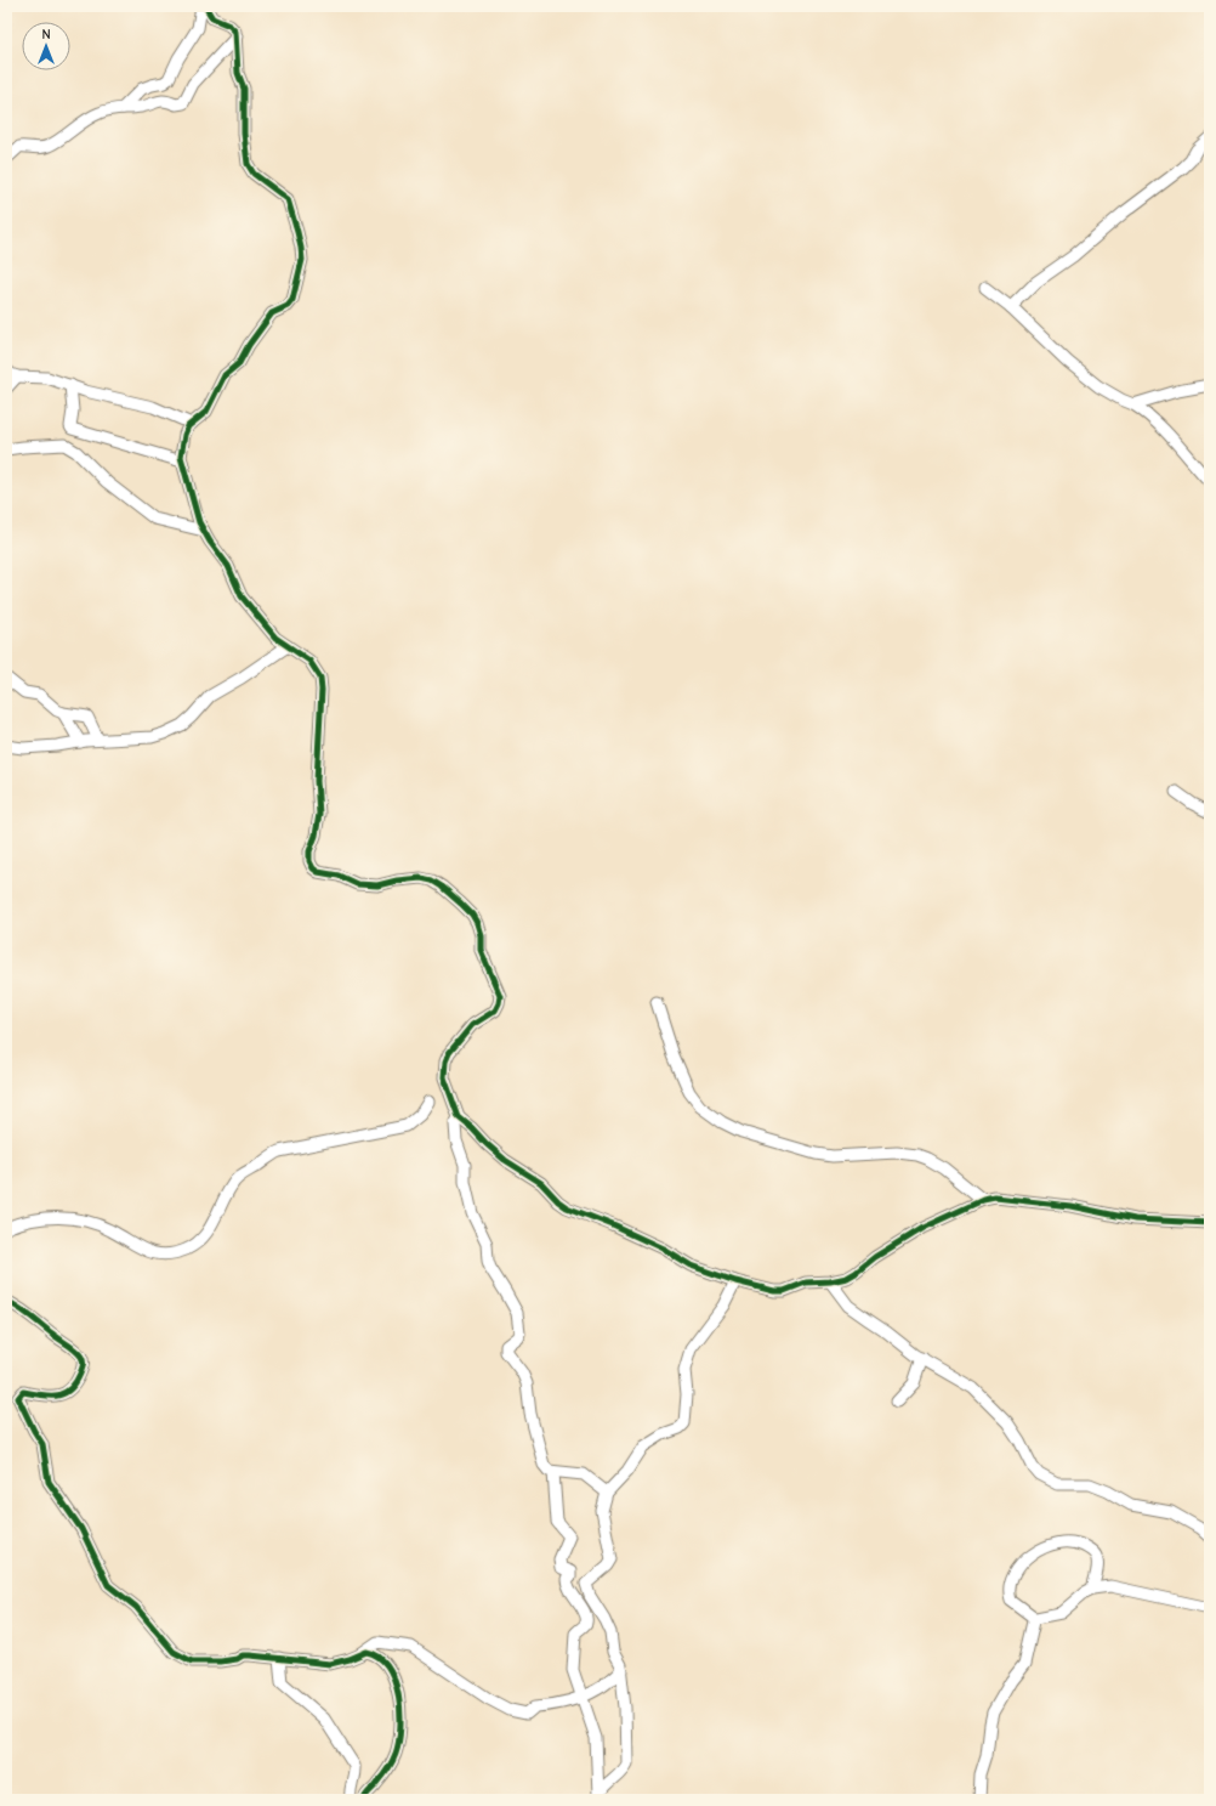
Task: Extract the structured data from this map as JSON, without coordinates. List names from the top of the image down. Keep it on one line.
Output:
{"north":"top"}
